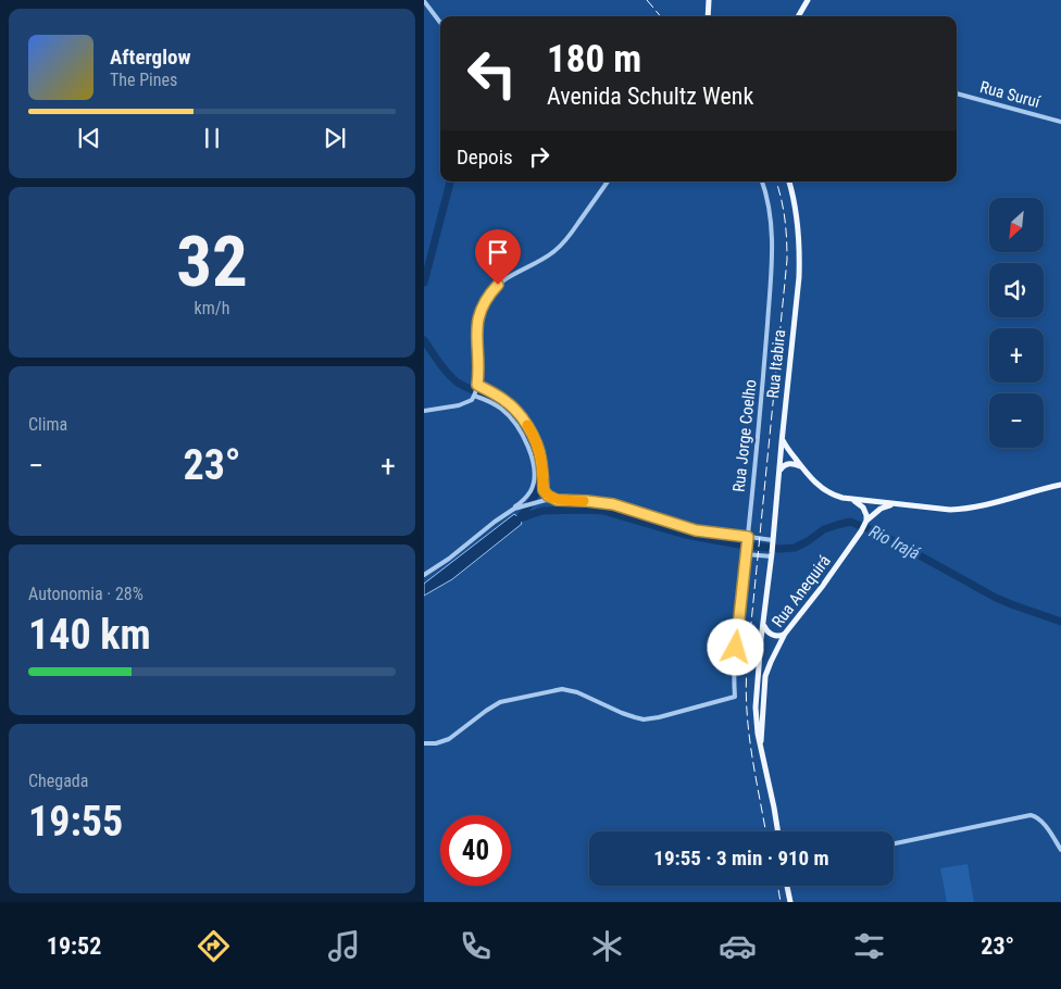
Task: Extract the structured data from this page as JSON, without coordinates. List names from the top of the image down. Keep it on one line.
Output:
{"streets":{"main road":["Rua Itabira","Rua Anequirá"],"street":["Rua Suruí","Rua Jorge Coelho"]},"crossings":[["Rua Itabira","Rua Anequirá"]],"water":["Rio Irajá"],"north":"bottom left","page":{"turn":["180 m","Avenida Schultz Wenk"],"song":["Afterglow","The Pines"],"then":"Depois","tile":[["32","km/h"],"Clima",["Autonomia · 28%","140 km"],["Chegada","19:55"]],"map_buttons":["+","−"],"heat":["−","23°","+"],"limit":"40","trip":"19:55 · 3 min · 910 m","tabs":["19:52","23°"]}}
